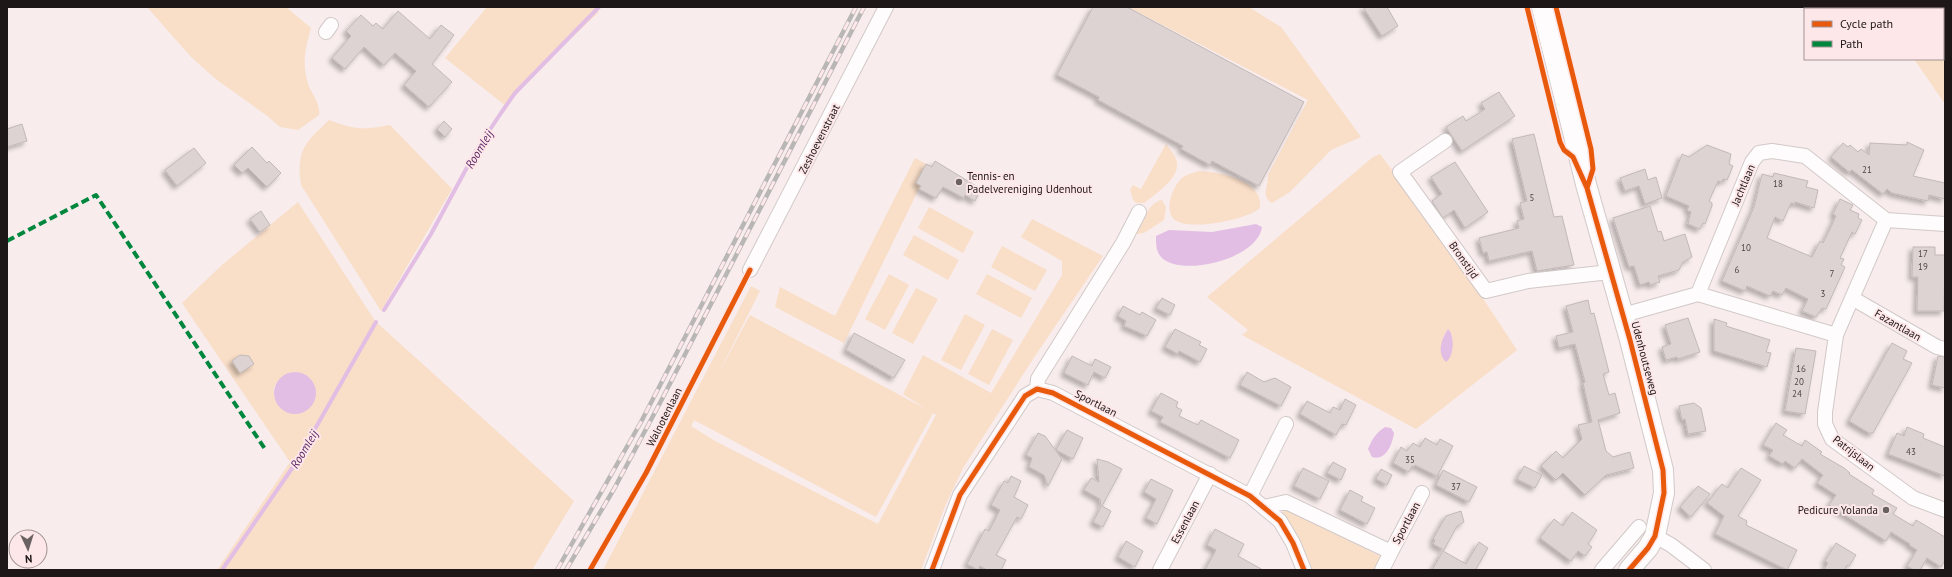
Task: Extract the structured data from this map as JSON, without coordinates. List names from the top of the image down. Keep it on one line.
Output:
{"streets":{"street":["Zeshoevenstraat","Jachtlaan","Bronstijd","Fazantlaan","Udenhoutseweg","Sportlaan","Patrijslaan","Essenlaan"],"cycle path":["Walnotenlaan"]},"crossings":[["Jachtlaan","Patrijslaan"],["Bronstijd","Udenhoutseweg"],["Fazantlaan","Patrijslaan"],["Sportlaan","Essenlaan"]],"water":["Roomleij"],"places":["Tennis- en Padelvereniging Udenhout","Pedicure Yolanda"],"house_numbers":["21","18","5","10","17","19","6","7","3","16","20","24","43","35","37"],"legend":["Cycle path","Path"],"north":"bottom"}
